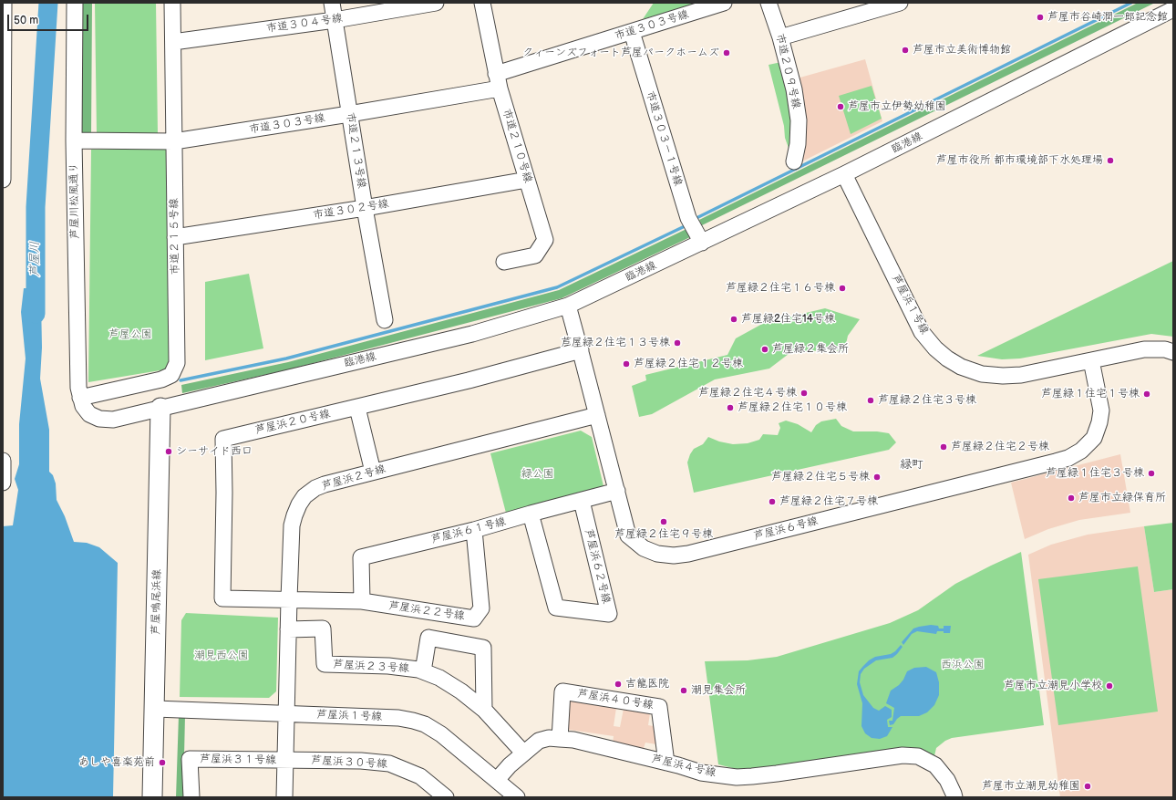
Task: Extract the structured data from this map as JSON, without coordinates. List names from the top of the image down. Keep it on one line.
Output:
{"streets":{"main road":["芦屋鳴尾浜線"],"street":["市道３０４号線","市道３０３号線","市道２０９号線","市道３０３－１号線","臨港線","市道２１０号線","市道２１３号線","芦屋川松風通り","市道３０２号線","市道２１５号線","芦屋浜１号線","芦屋浜２０号線","芦屋浜２号線","芦屋浜６号線","芦屋浜６１号線","芦屋浜６２号線","芦屋浜２２号線","芦屋浜２３号線","芦屋浜４０号線","芦屋浜３１号線","芦屋浜３０号線","芦屋浜４号線"]},"crossings":[["市道３０４号線","市道２１３号線"],["市道３０４号線","市道２１５号線"],["市道３０３号線","市道３０３－１号線"],["市道３０３号線","市道２１０号線"],["市道３０３号線","市道２１３号線"],["市道３０３号線","芦屋川松風通り"],["市道３０３号線","市道２１５号線"],["市道３０３－１号線","臨港線"],["臨港線","芦屋川松風通り"],["臨港線","市道２１５号線"],["臨港線","芦屋浜１号線"],["臨港線","芦屋浜６号線"],["臨港線","芦屋鳴尾浜線"],["市道２１０号線","市道３０２号線"],["市道２１３号線","市道３０２号線"],["芦屋川松風通り","市道２１５号線"],["市道３０２号線","市道２１５号線"],["芦屋浜１号線","芦屋浜２号線"],["芦屋浜１号線","芦屋浜６号線"],["芦屋浜１号線","芦屋鳴尾浜線"],["芦屋浜１号線","芦屋浜４号線"],["芦屋浜２０号線","芦屋浜２号線"],["芦屋浜２０号線","芦屋浜６号線"],["芦屋浜２０号線","芦屋浜２２号線"],["芦屋浜２号線","芦屋浜６号線"],["芦屋浜２号線","芦屋浜２２号線"],["芦屋浜２号線","芦屋浜２３号線"],["芦屋浜２号線","芦屋浜３１号線"],["芦屋浜２号線","芦屋浜３０号線"],["芦屋浜６号線","芦屋浜６１号線"],["芦屋浜６１号線","芦屋浜６２号線"],["芦屋浜６１号線","芦屋浜２２号線"],["芦屋浜２３号線","芦屋浜４号線"],["芦屋浜４０号線","芦屋浜４号線"],["芦屋浜３１号線","芦屋浜３０号線"]],"districts":["緑町"],"water":["芦屋川"],"parks":["芦屋公園","緑公園","潮見西公園","西浜公園"],"places":["芦屋市谷崎潤一郎記念館","芦屋市立美術博物館","クィーンズフォート芦屋パークホームズ","芦屋市立伊勢幼稚園","芦屋市役所 都市環境部下水処理場","芦屋緑２住宅１６号棟","芦屋緑2住宅14号棟","芦屋緑２住宅１３号棟","芦屋緑２集会所","芦屋緑２住宅１２号棟","芦屋緑２住宅４号棟","芦屋緑１住宅１号棟","芦屋緑２住宅３号棟","芦屋緑２住宅１０号棟","芦屋緑２住宅２号棟","シーサイド西口","芦屋緑１住宅３号棟","芦屋緑２住宅５号棟","芦屋市立緑保育所","芦屋緑２住宅７号棟","芦屋緑２住宅９号棟","吉龍医院","芦屋市立潮見小学校","潮見集会所","あしや喜楽苑前","芦屋市立潮見幼稚園"],"scale_bar":"50 m"}
